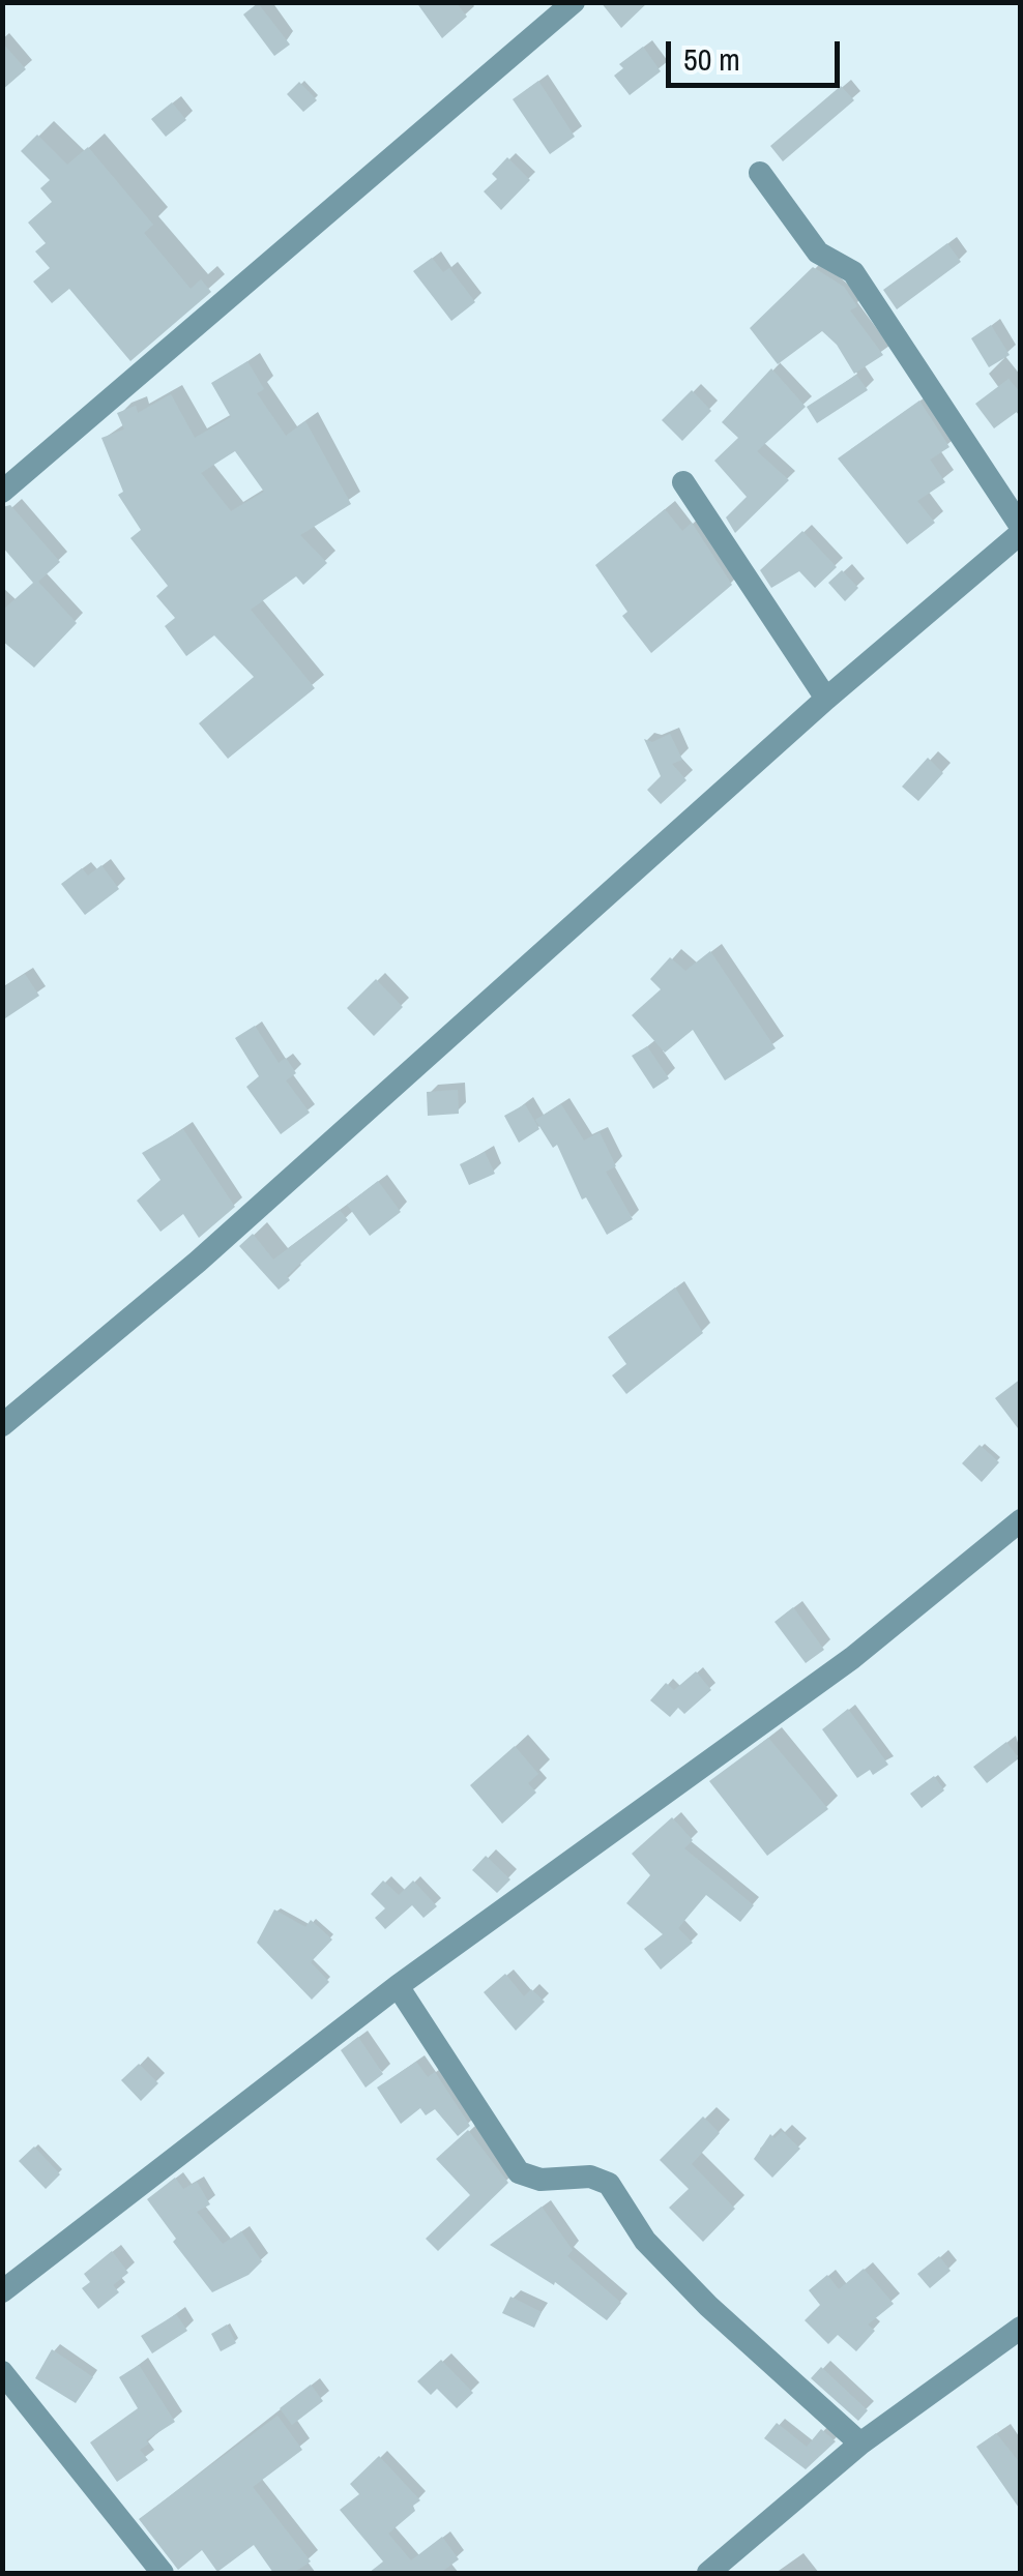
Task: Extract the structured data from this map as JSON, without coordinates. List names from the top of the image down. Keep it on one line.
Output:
{"scale_bar":"50 m"}
